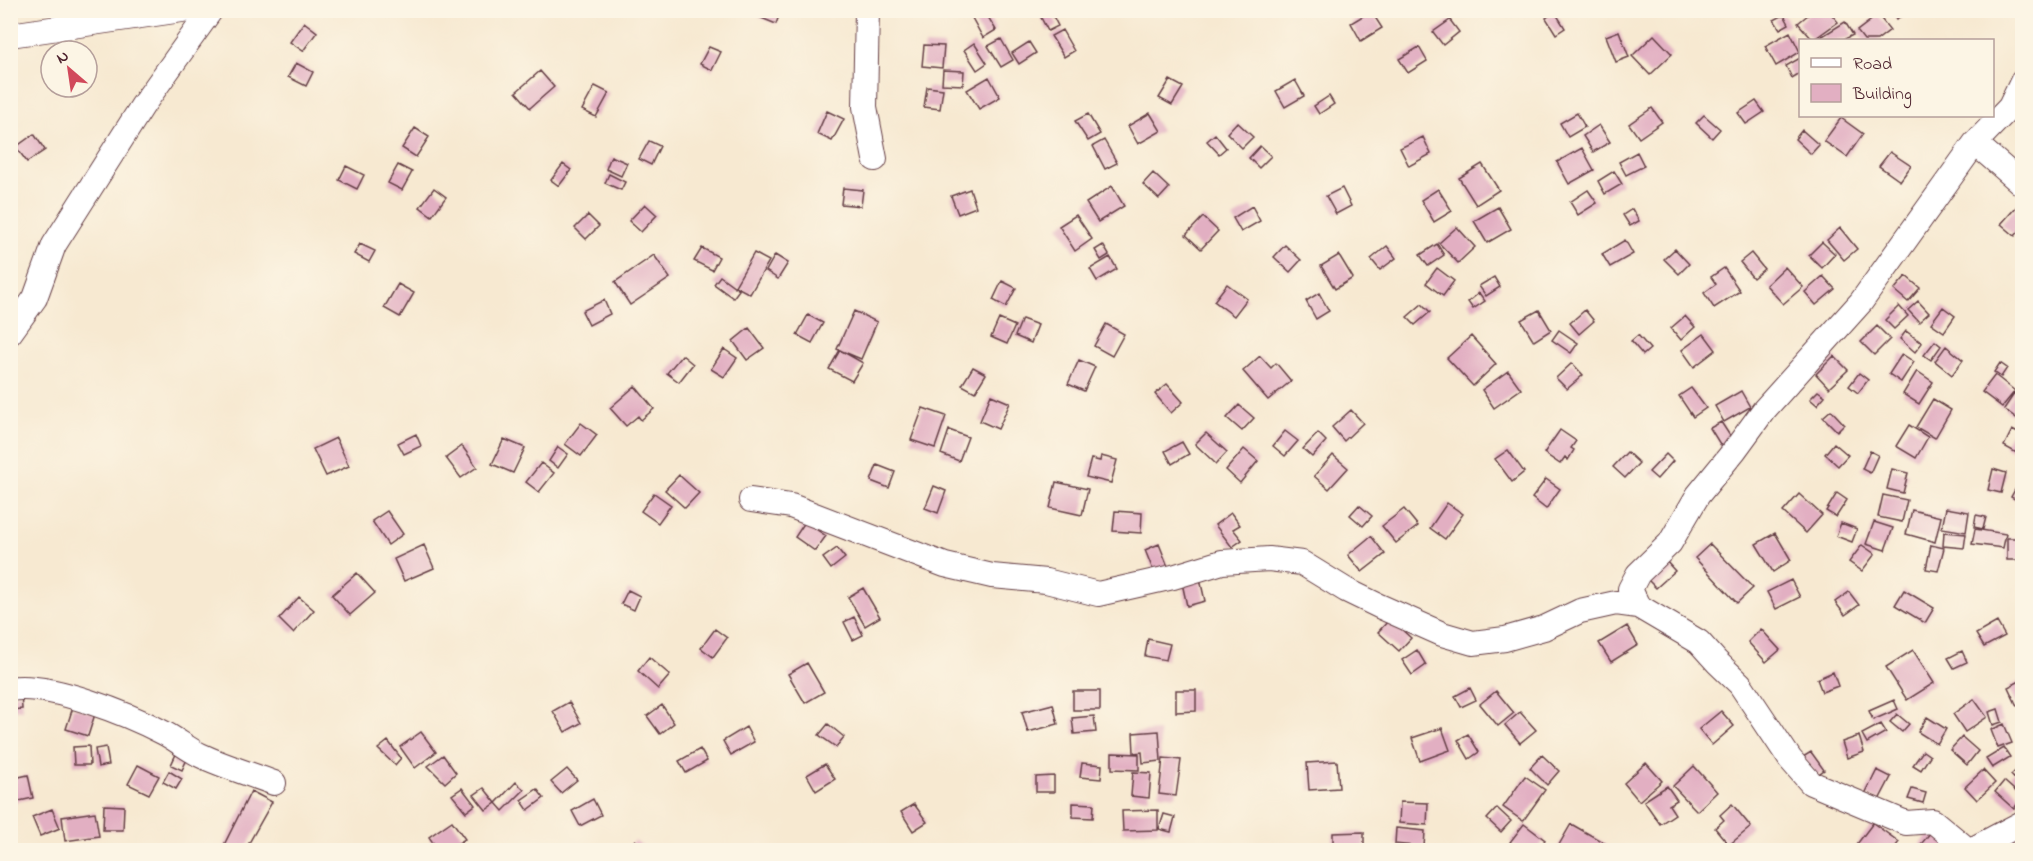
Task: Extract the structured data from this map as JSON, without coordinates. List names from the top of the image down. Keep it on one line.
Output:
{"legend":["Road","Building"],"north":"top left"}
